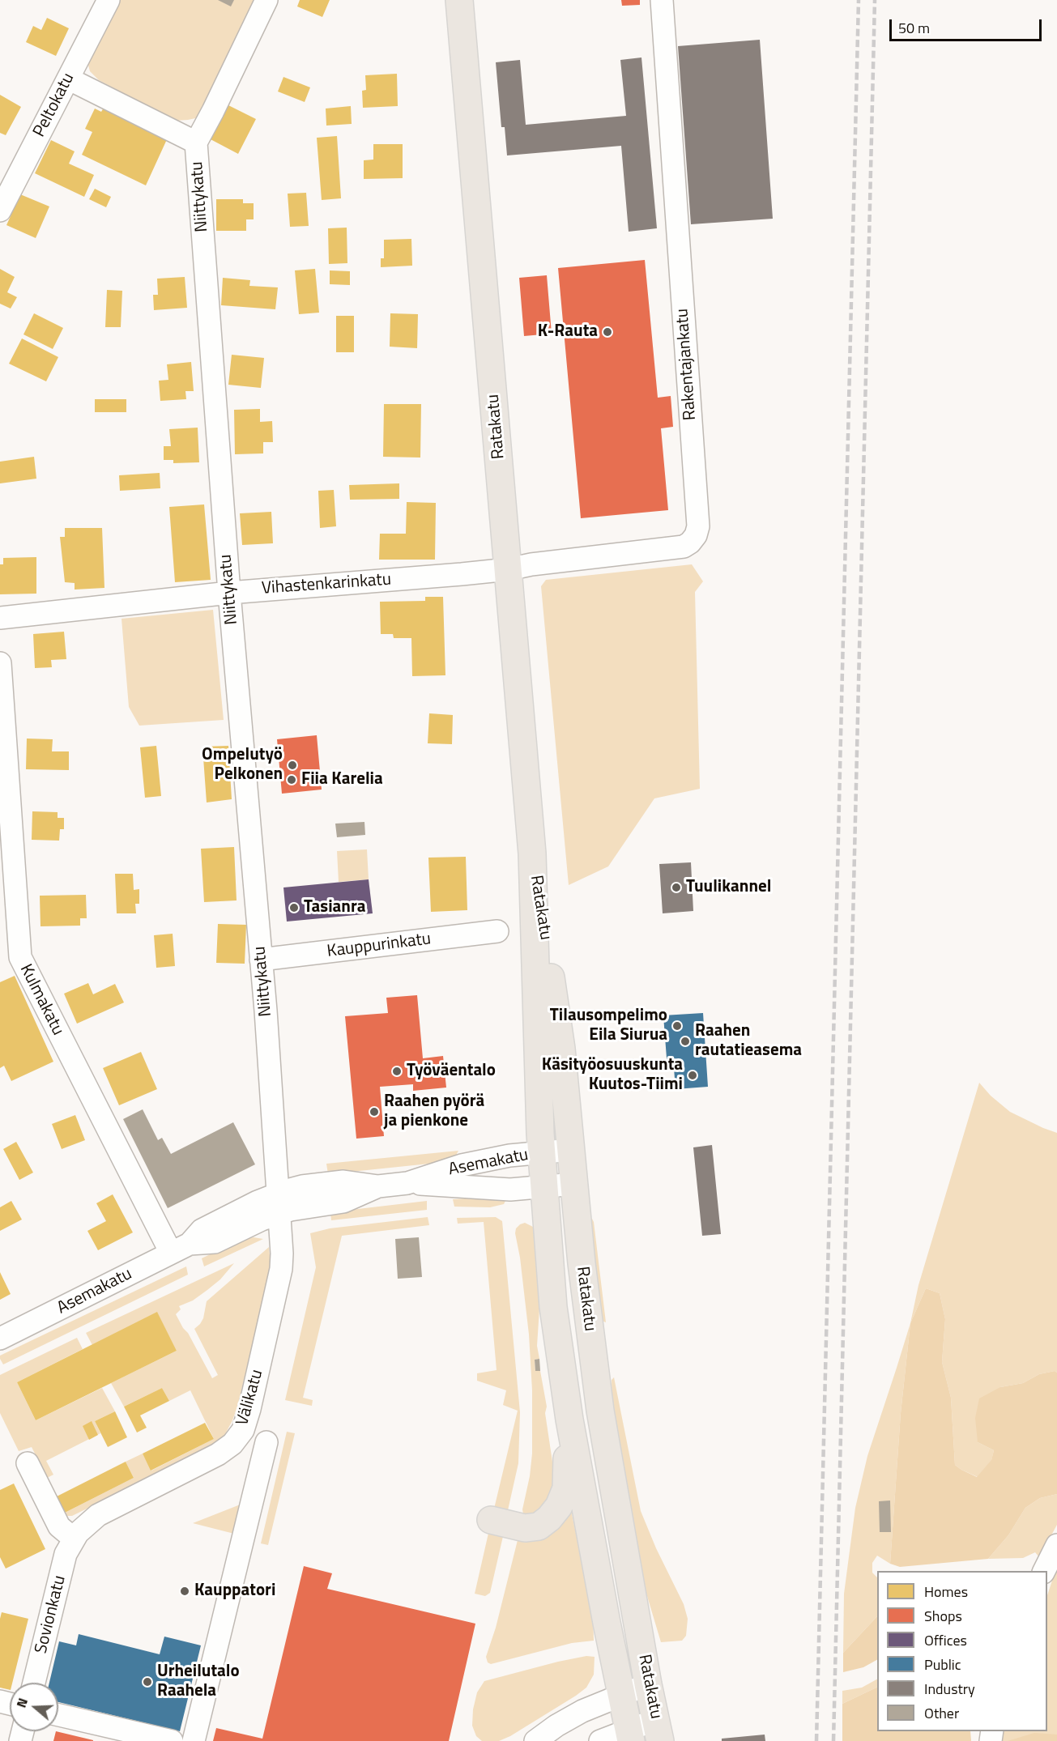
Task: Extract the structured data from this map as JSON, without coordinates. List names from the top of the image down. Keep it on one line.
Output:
{"streets":{"main road":["Ratakatu"],"street":["Peltokatu","Niittykatu","Rakentajankatu","Vihastenkarinkatu","Kauppurinkatu","Kulmakatu","Asemakatu","Välikatu","Sovionkatu"]},"crossings":[["Niittykatu","Vihastenkarinkatu"],["Niittykatu","Kauppurinkatu"],["Niittykatu","Asemakatu"],["Niittykatu","Välikatu"],["Rakentajankatu","Ratakatu"],["Rakentajankatu","Vihastenkarinkatu"],["Ratakatu","Vihastenkarinkatu"],["Ratakatu","Asemakatu"],["Kulmakatu","Asemakatu"],["Asemakatu","Välikatu"],["Välikatu","Sovionkatu"]],"places":["K-Rauta","Ompelutyö Pelkonen","Fiia Karelia","Tuulikannel","Tasianra","Tilausompelimo Eila Siurua","Raahen rautatieasema","Työväentalo","Käsityöosuuskunta Kuutos-Tiimi","Raahen pyörä ja pienkone","Kauppatori","Urheilutalo Raahela"],"legend":["Homes","Shops","Offices","Public","Industry","Other"],"scale_bar":"50 m","north":"left"}
